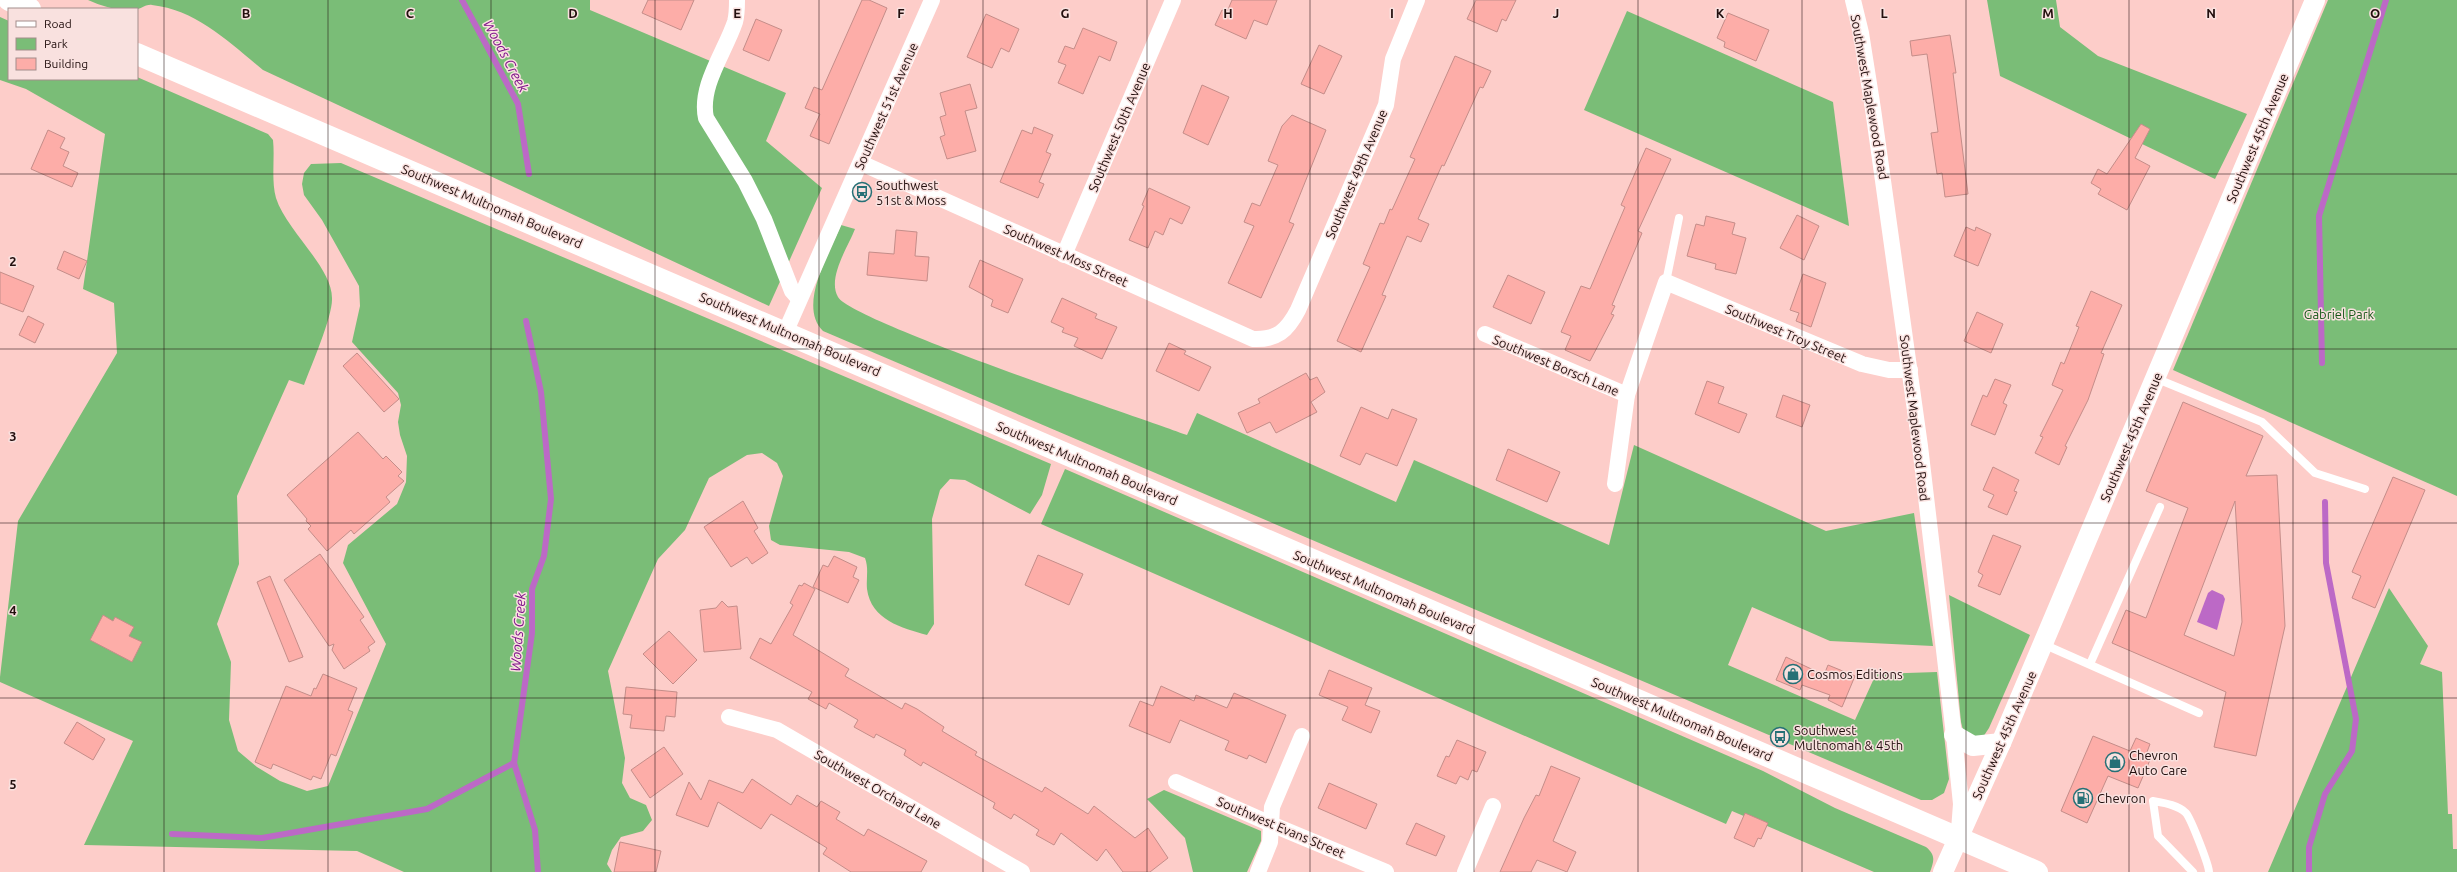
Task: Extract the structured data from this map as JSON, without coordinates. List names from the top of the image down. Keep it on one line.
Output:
{"streets":{"main road":["Southwest Multnomah Boulevard"],"street":["Southwest Maplewood Road","Southwest 51st Avenue","Southwest 50th Avenue","Southwest 45th Avenue","Southwest 49th Avenue","Southwest Moss Street","Southwest Troy Street","Southwest Borsch Lane","Southwest Orchard Lane","Southwest Evans Street"]},"crossings":[["Southwest Maplewood Road","Southwest 45th Avenue"],["Southwest Maplewood Road","Southwest Multnomah Boulevard"],["Southwest Maplewood Road","Southwest Troy Street"],["Southwest 51st Avenue","Southwest Multnomah Boulevard"],["Southwest 51st Avenue","Southwest Moss Street"],["Southwest 50th Avenue","Southwest Moss Street"],["Southwest 45th Avenue","Southwest Multnomah Boulevard"],["Southwest 49th Avenue","Southwest Moss Street"]],"water":["Woods Creek"],"parks":["Gabriel Park"],"places":{"bus stop":["Southwest 51st & Moss","Southwest Multnomah & 45th"],"shop":["Cosmos Editions","Chevron Auto Care"],"fuel station":["Chevron"]},"legend":["Road","Park","Building"],"grid":{"columns":["B","C","D","E","F","G","H","I","J","K","L","M","N","O"],"rows":["2","3","4","5"]}}
